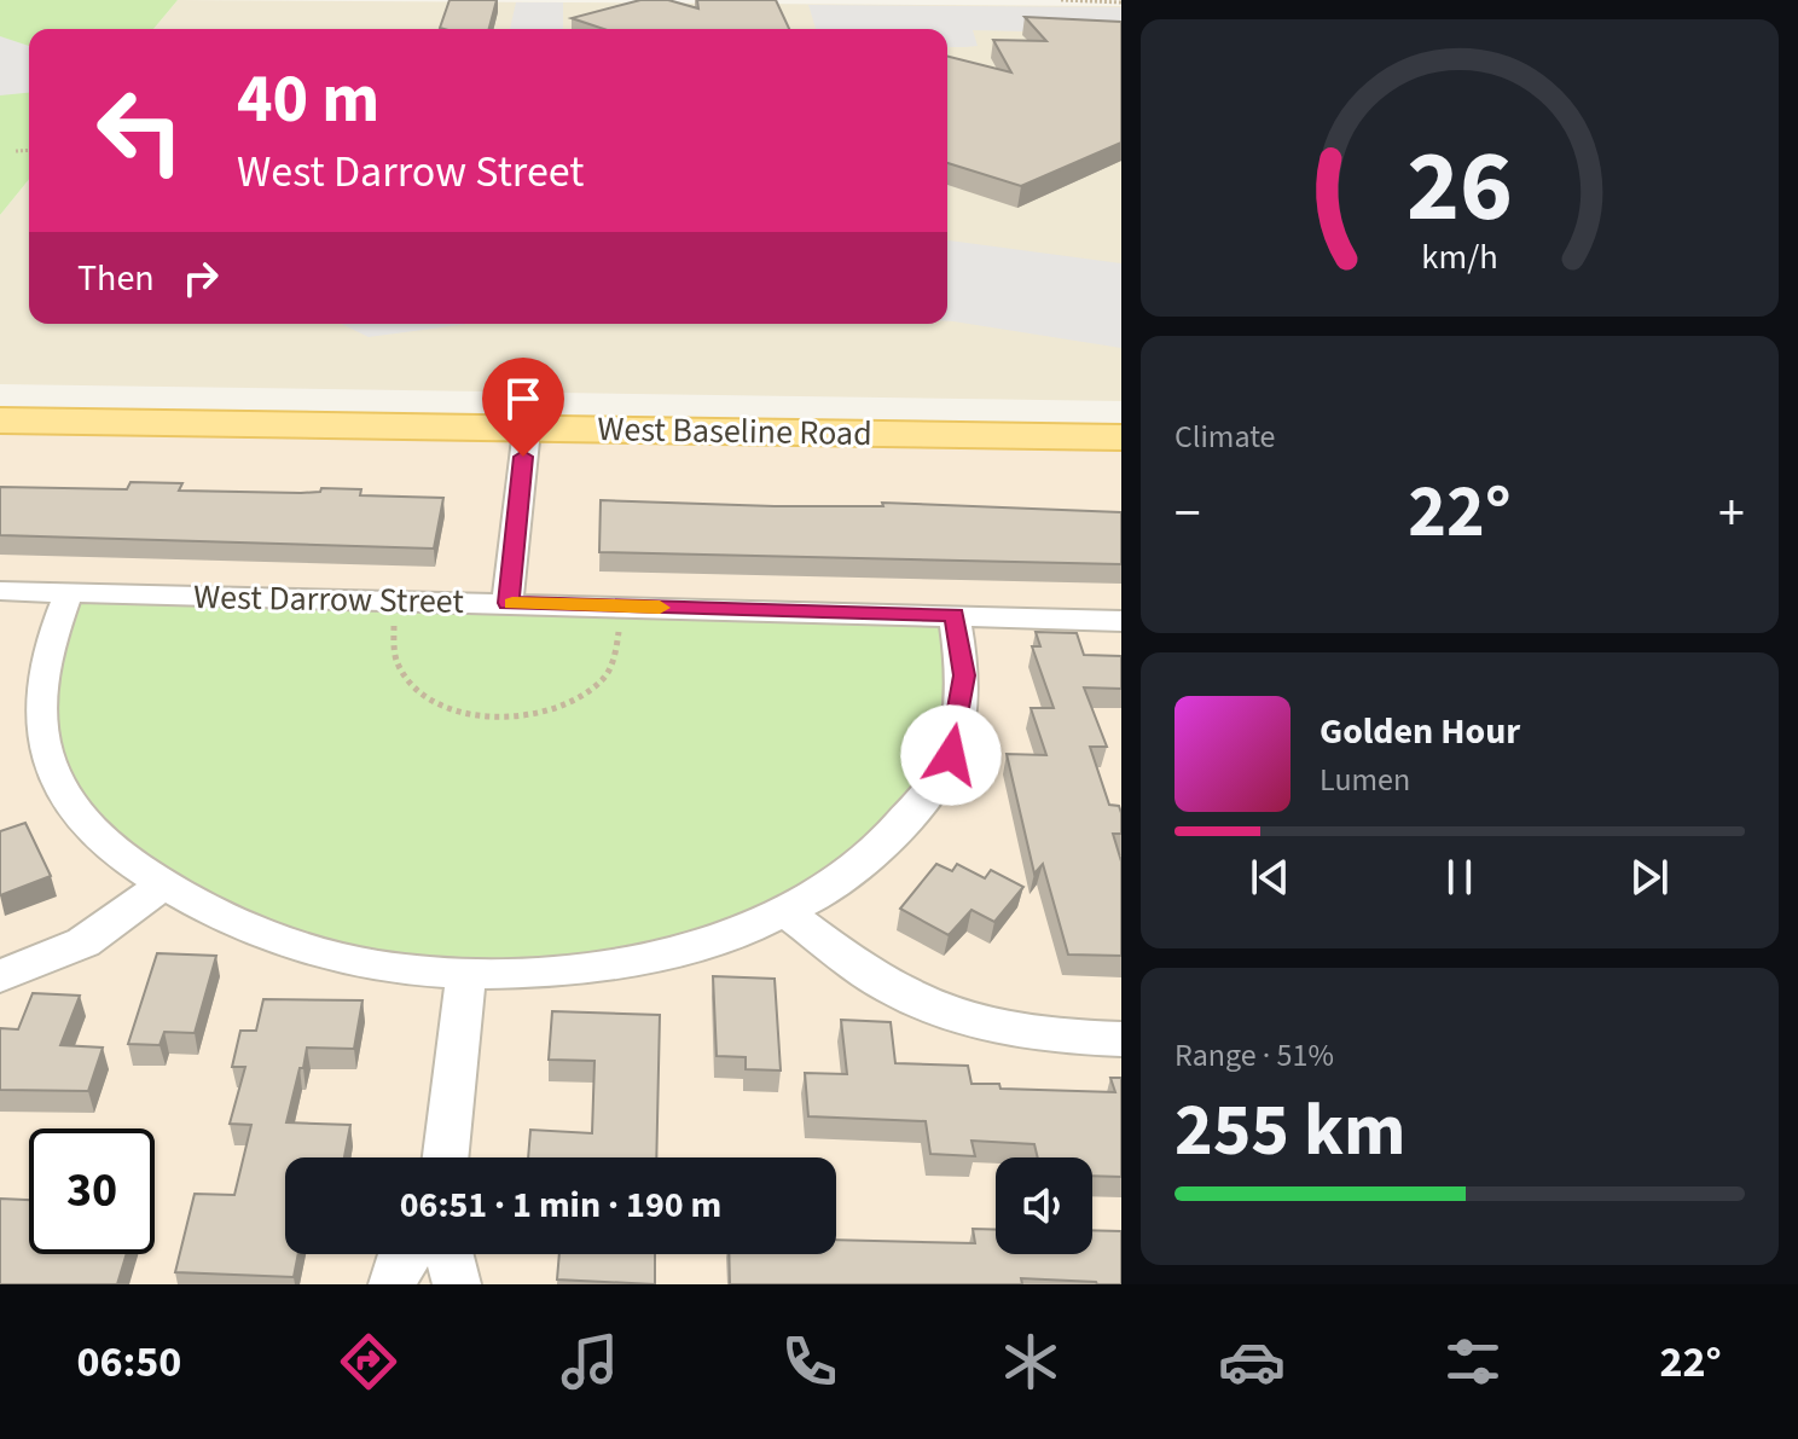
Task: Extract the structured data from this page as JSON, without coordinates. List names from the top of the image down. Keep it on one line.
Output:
{"streets":{"main road":["West Baseline Road"],"street":["West Darrow Street"]},"page":{"turn":["40 m","West Darrow Street"],"then":"Then","tile":["Climate",["Range · 51%","255 km"]],"heat":["−","22°","+"],"song":["Golden Hour","Lumen"],"limit":"30","trip":"06:51 · 1 min · 190 m","tabs":["06:50","22°"],"gauge":["26","km/h"]}}
